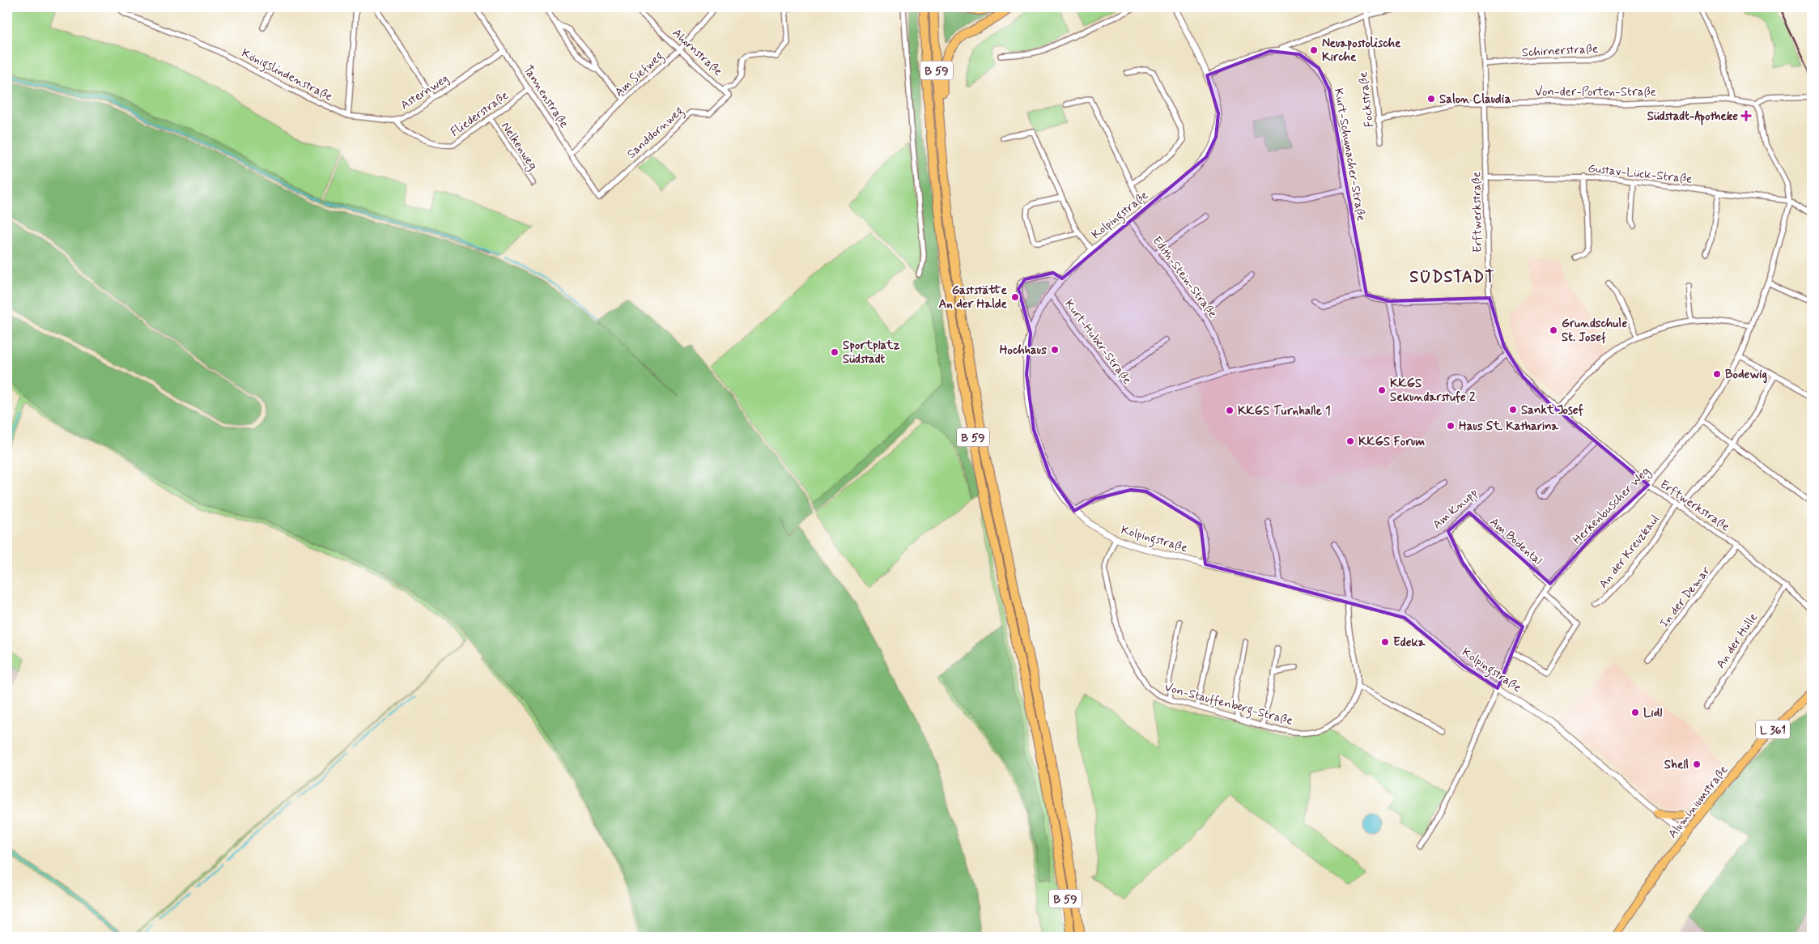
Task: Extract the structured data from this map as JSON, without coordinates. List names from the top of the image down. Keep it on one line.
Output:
{"streets":{"highway":["B 59"],"main road":["L 361","Aluminiumstraße"],"street":["Schirnerstraße","Ahornstraße","Am Siefweg","Königslindenstraße","Asternweg","Von-der-Porten-Straße","Tannenstraße","Fockstraße","Fliederstraße","Sanddornweg","Nelkenweg","Kurt-Schumacher-Straße","Gustav-Lück-Straße","Erftwerkstraße","Kolpingstraße","Edith-Stein-Straße","Kurt-Huber-Straße","Herkenbuscher Weg","Am Knupp","Am Bodental","An der Kreuzkaul","In der Demar","An der Hülle","Von-Stauffenberg-Straße"]},"crossings":[["Schirnerstraße","Erftwerkstraße"],["Ahornstraße","Am Siefweg"],["Ahornstraße","Sanddornweg"],["Am Siefweg","Tannenstraße"],["Königslindenstraße","Asternweg"],["Asternweg","Tannenstraße"],["Asternweg","Fliederstraße"],["Von-der-Porten-Straße","Fockstraße"],["Von-der-Porten-Straße","Erftwerkstraße"],["Von-der-Porten-Straße","Herkenbuscher Weg"],["Tannenstraße","Fliederstraße"],["Tannenstraße","Sanddornweg"],["Fliederstraße","Nelkenweg"],["Kurt-Schumacher-Straße","Kolpingstraße"],["Gustav-Lück-Straße","Erftwerkstraße"],["Gustav-Lück-Straße","Herkenbuscher Weg"],["Erftwerkstraße","Herkenbuscher Weg"],["Erftwerkstraße","An der Kreuzkaul"],["Erftwerkstraße","In der Demar"],["Erftwerkstraße","An der Hülle"],["Kolpingstraße","Edith-Stein-Straße"],["Kolpingstraße","Kurt-Huber-Straße"],["Kolpingstraße","Herkenbuscher Weg"],["Kolpingstraße","Von-Stauffenberg-Straße"],["Kolpingstraße","Aluminiumstraße"],["Edith-Stein-Straße","Kurt-Huber-Straße"],["Herkenbuscher Weg","Am Bodental"],["Am Knupp","Am Bodental"]],"districts":["SÜDSTADT"],"places":{"other":["Neuapostolische Kirche","Salon Claudia","Gaststätte An der Halde","Grundschule St. Josef","Hochhaus","Sportplatz Südstadt","Bodewig","KKGS Sekundarstufe 2","Sankt Josef","KKGS Turnhalle 1","Haus St. Katharina","KKGS Forum","Edeka","Lidl","Shell"],"health":["Südstadt-Apotheke"]}}
